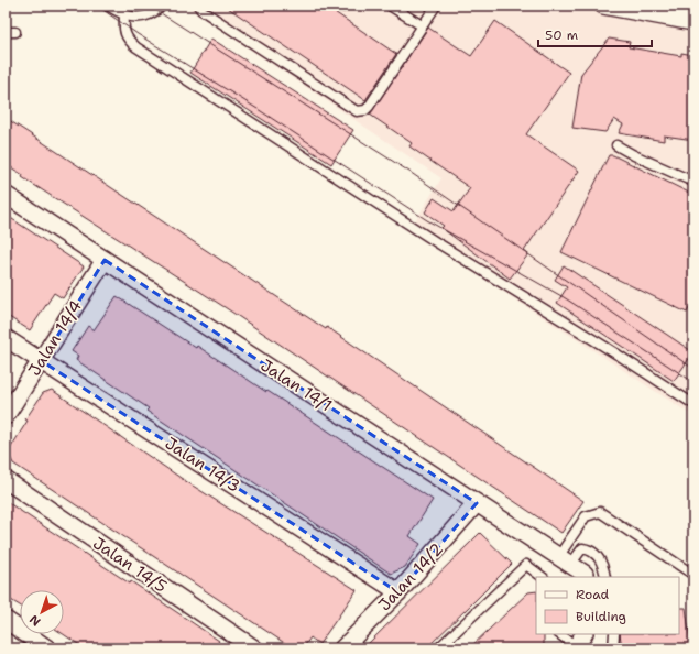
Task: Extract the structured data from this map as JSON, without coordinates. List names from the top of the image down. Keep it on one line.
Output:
{"streets":{"street":["Jalan 14/4","Jalan 14/1","Jalan 14/3","Jalan 14/5","Jalan 14/2"]},"crossings":[["Jalan 14/4","Jalan 14/1"],["Jalan 14/4","Jalan 14/3"],["Jalan 14/1","Jalan 14/2"],["Jalan 14/3","Jalan 14/2"]],"legend":["Road","Building"],"scale_bar":"50 m","north":"bottom left"}
